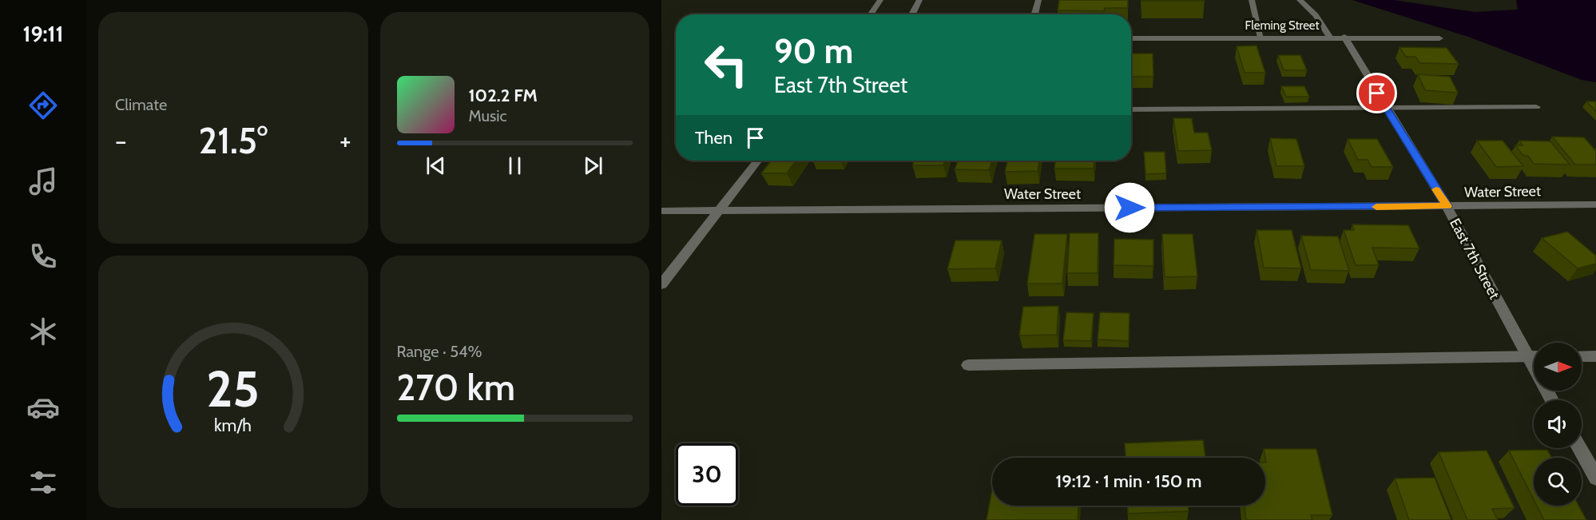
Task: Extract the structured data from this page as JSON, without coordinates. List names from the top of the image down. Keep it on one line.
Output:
{"streets":{"street":["Fleming Street","Water Street","East 7th Street"]},"crossings":[["Fleming Street","East 7th Street"],["Water Street","East 7th Street"]],"north":"right","page":{"tabs":"19:11","tile":["Climate",["Range · 54%","270 km"]],"turn":["90 m","East 7th Street"],"song":["102.2 FM","Music"],"then":"Then","heat":["−","21.5°","+"],"limit":"30","trip":"19:12 · 1 min · 150 m","gauge":["25","km/h"]}}
